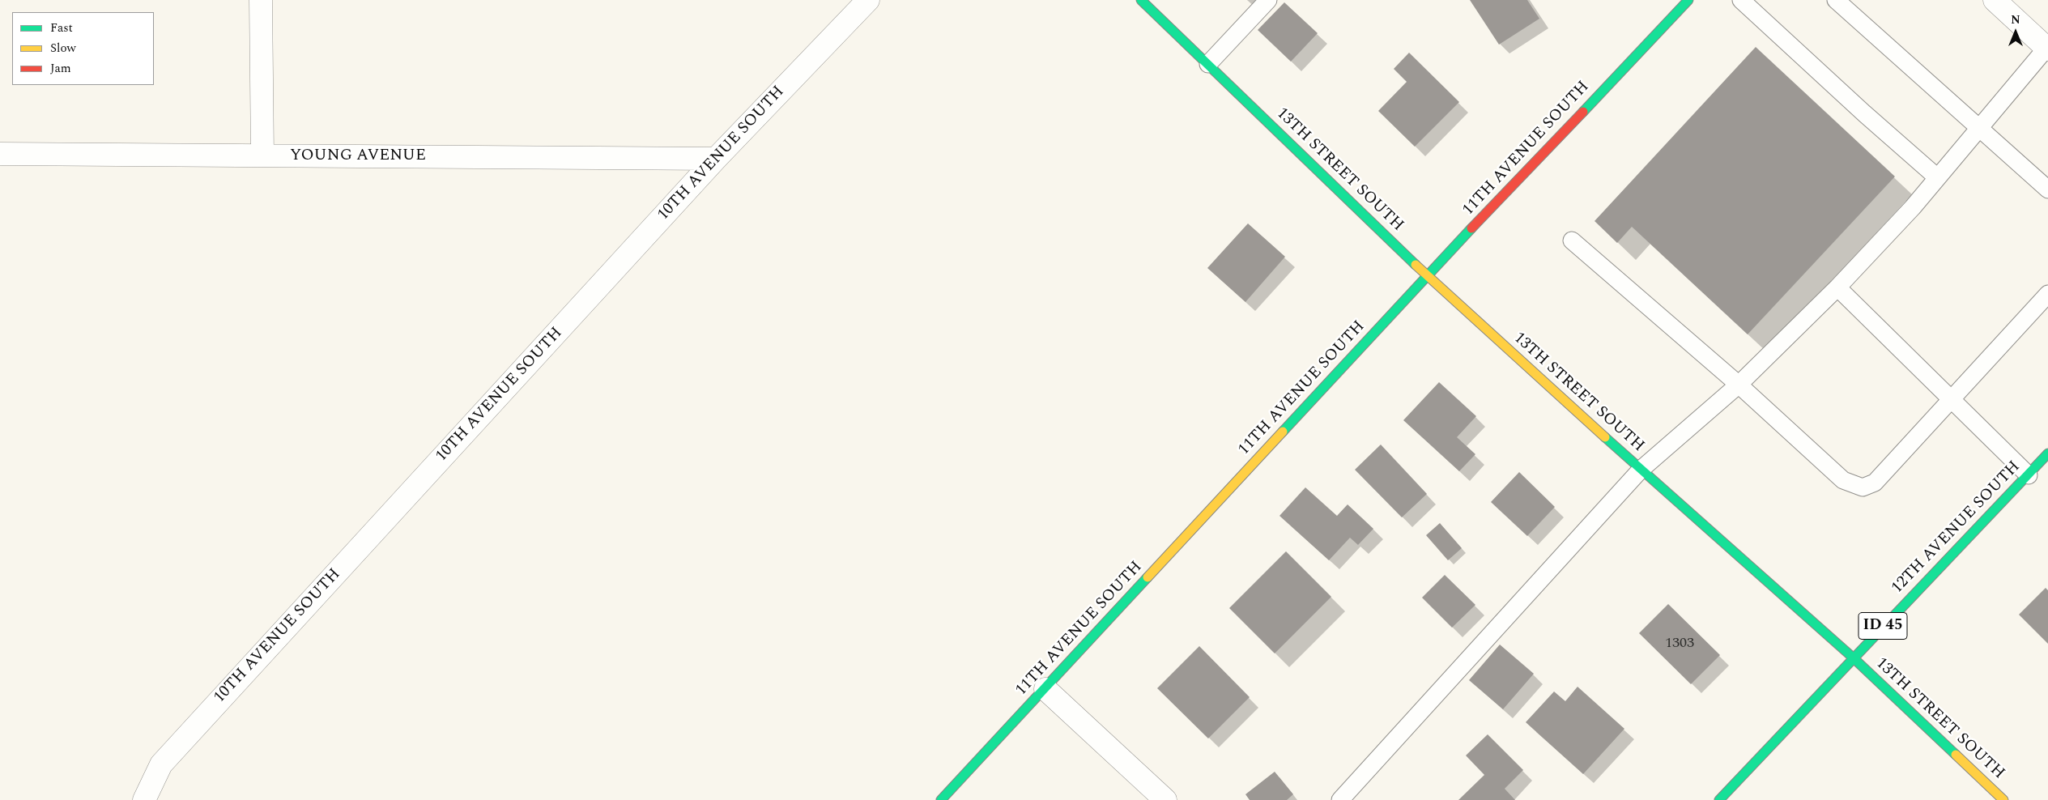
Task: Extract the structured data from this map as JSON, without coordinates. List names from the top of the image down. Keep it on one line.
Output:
{"streets":{"street":["11TH AVENUE SOUTH","10TH AVENUE SOUTH","YOUNG AVENUE","13TH STREET SOUTH","12TH AVENUE SOUTH","ID 45"]},"crossings":[["11TH AVENUE SOUTH","13TH STREET SOUTH"],["10TH AVENUE SOUTH","YOUNG AVENUE"],["13TH STREET SOUTH","12TH AVENUE SOUTH"]],"house_numbers":["1303"],"legend":["Fast","Slow","Jam"],"north":"top"}
